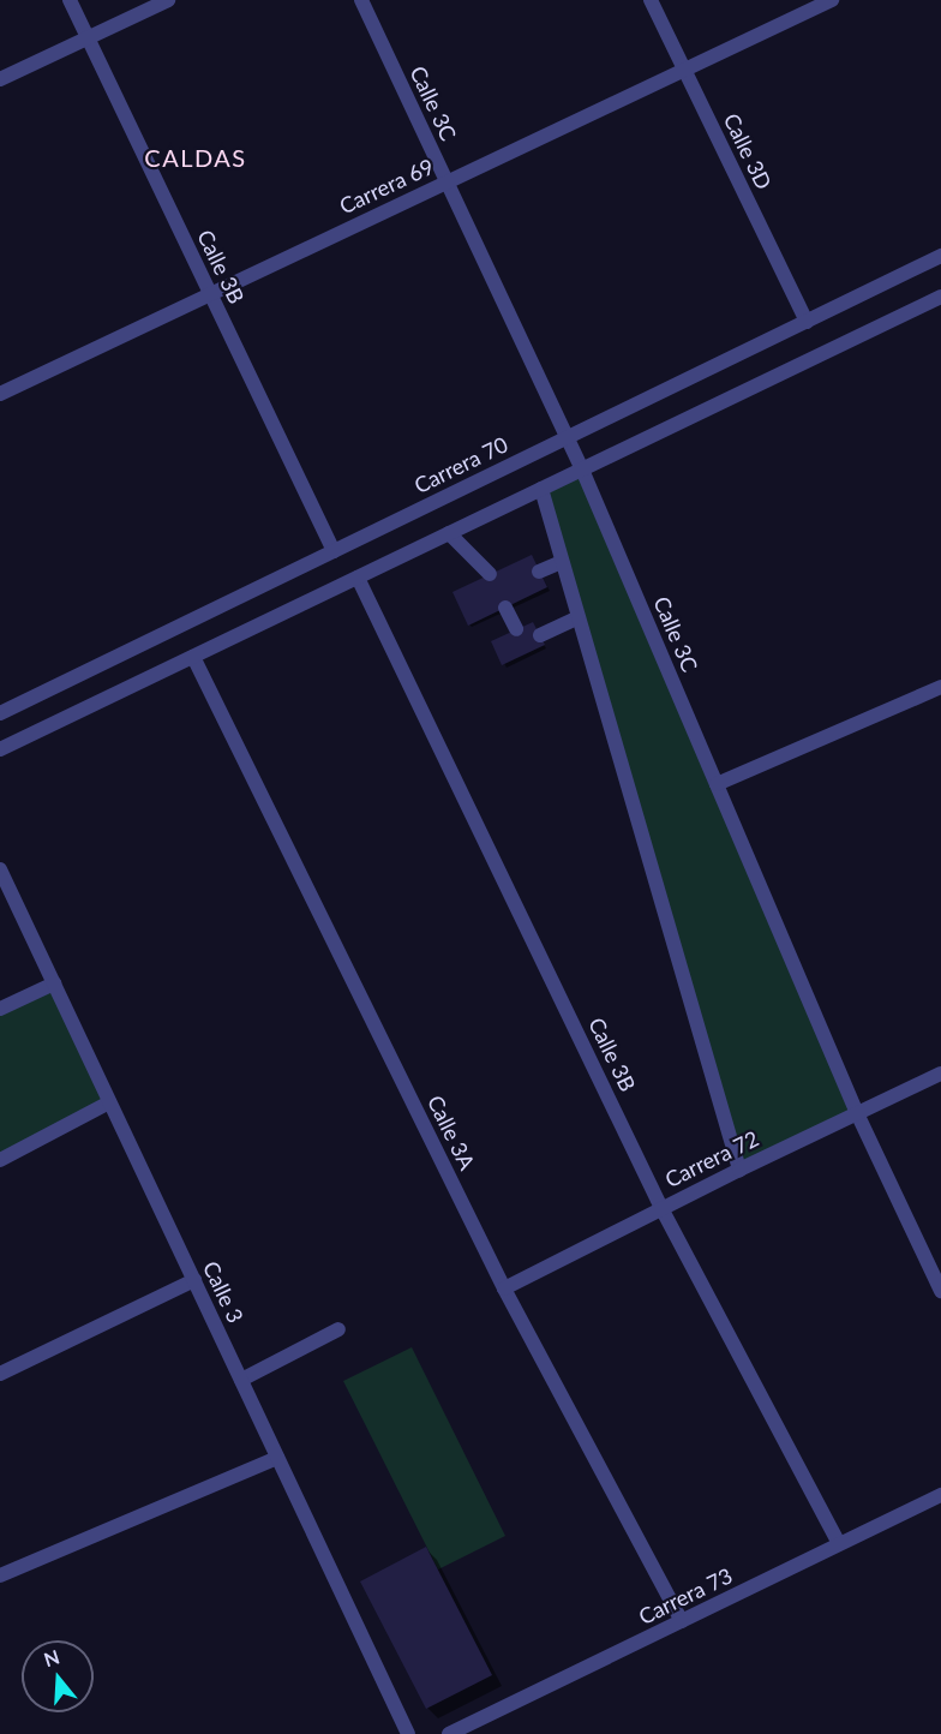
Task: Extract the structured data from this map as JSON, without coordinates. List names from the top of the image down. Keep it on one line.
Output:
{"streets":{"street":["Calle 3C","Calle 3D","Carrera 69","Calle 3B","Carrera 70","Calle 3A","Carrera 72","Calle 3","Carrera 73"]},"crossings":[["Calle 3C","Carrera 69"],["Calle 3C","Carrera 70"],["Calle 3C","Carrera 72"],["Calle 3D","Carrera 69"],["Calle 3D","Carrera 70"],["Carrera 69","Calle 3B"],["Calle 3B","Carrera 70"],["Calle 3B","Carrera 72"],["Calle 3B","Carrera 73"],["Calle 3A","Carrera 72"],["Calle 3A","Carrera 73"]],"districts":["CALDAS"],"north":"top"}
